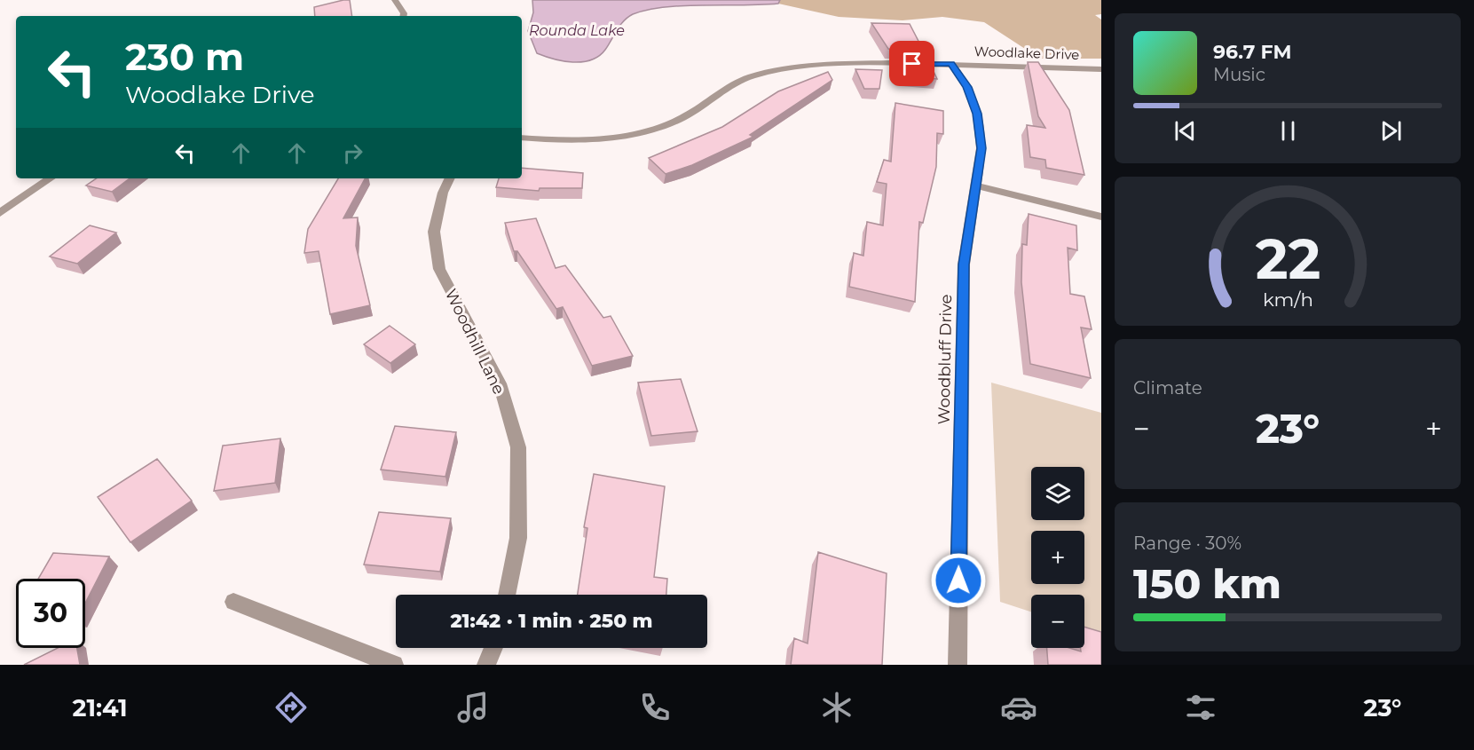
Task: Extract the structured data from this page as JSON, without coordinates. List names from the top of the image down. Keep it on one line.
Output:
{"streets":{"street":["Woodlake Drive","Woodhill Lane","Woodbluff Drive"]},"crossings":[["Woodlake Drive","Woodbluff Drive"]],"water":["Rounda Lake"],"page":{"turn":["230 m","Woodlake Drive"],"song":["96.7 FM","Music"],"tile":["Climate",["Range · 30%","150 km"]],"heat":["−","23°","+"],"map_buttons":["+","−"],"limit":"30","trip":"21:42 · 1 min · 250 m","tabs":["21:41","23°"],"gauge":["22","km/h"]}}
